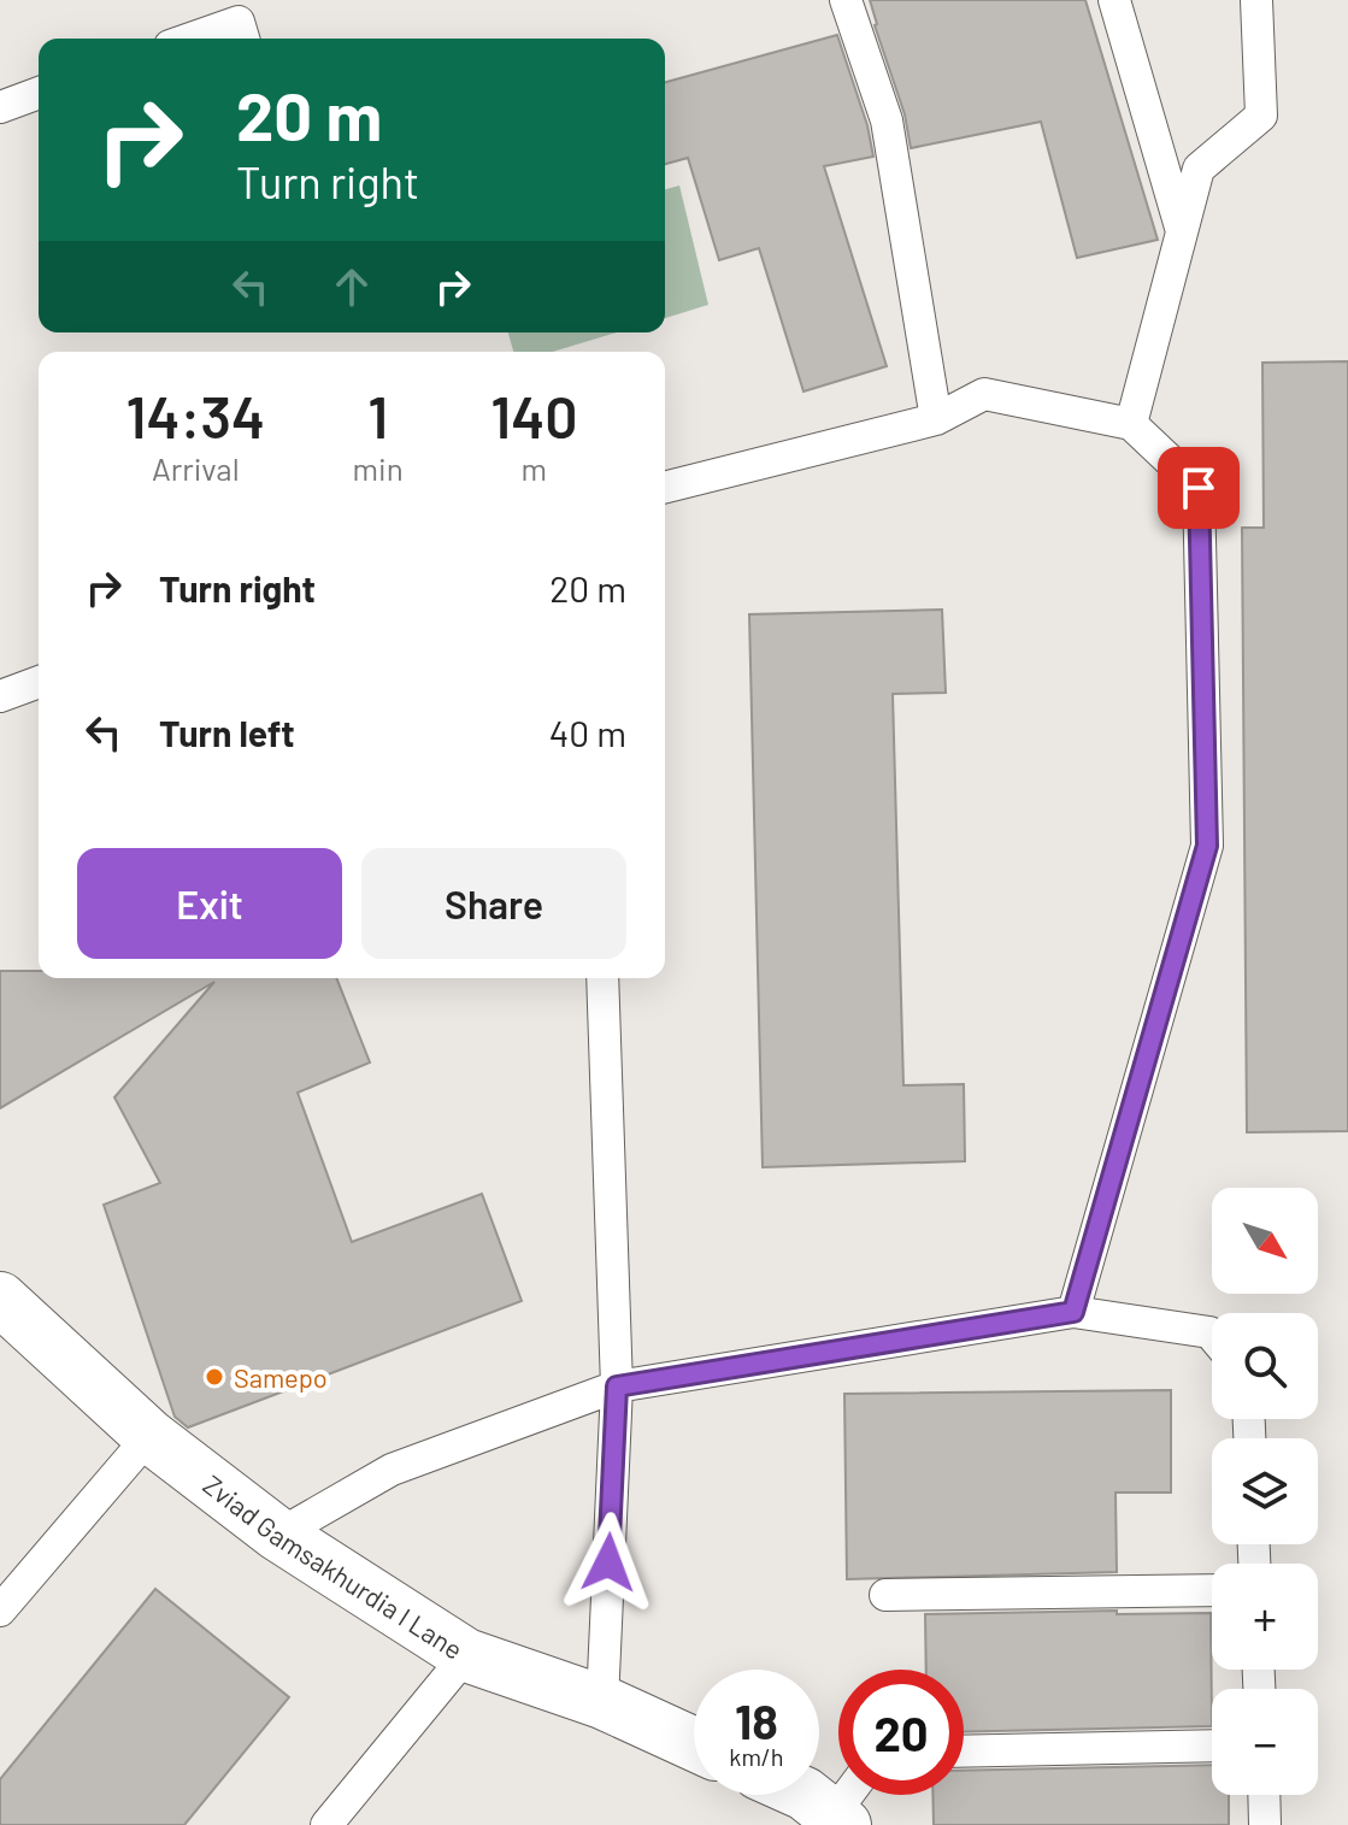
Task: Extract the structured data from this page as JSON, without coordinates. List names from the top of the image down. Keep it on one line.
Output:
{"streets":{"street":["Zviad Gamsakhurdia I Lane"]},"places":["Samepo"],"north":"bottom right","page":{"turn":["20 m","Turn right"],"eta":["14:34","Arrival","1","min","140","m"],"list":[{"name":"Turn right","value":"20 m"},{"name":"Turn left","value":"40 m"}],"buttons":["Exit","Share"],"map_buttons":["+","−"],"speed":"18 km/h","limit":"20"}}
